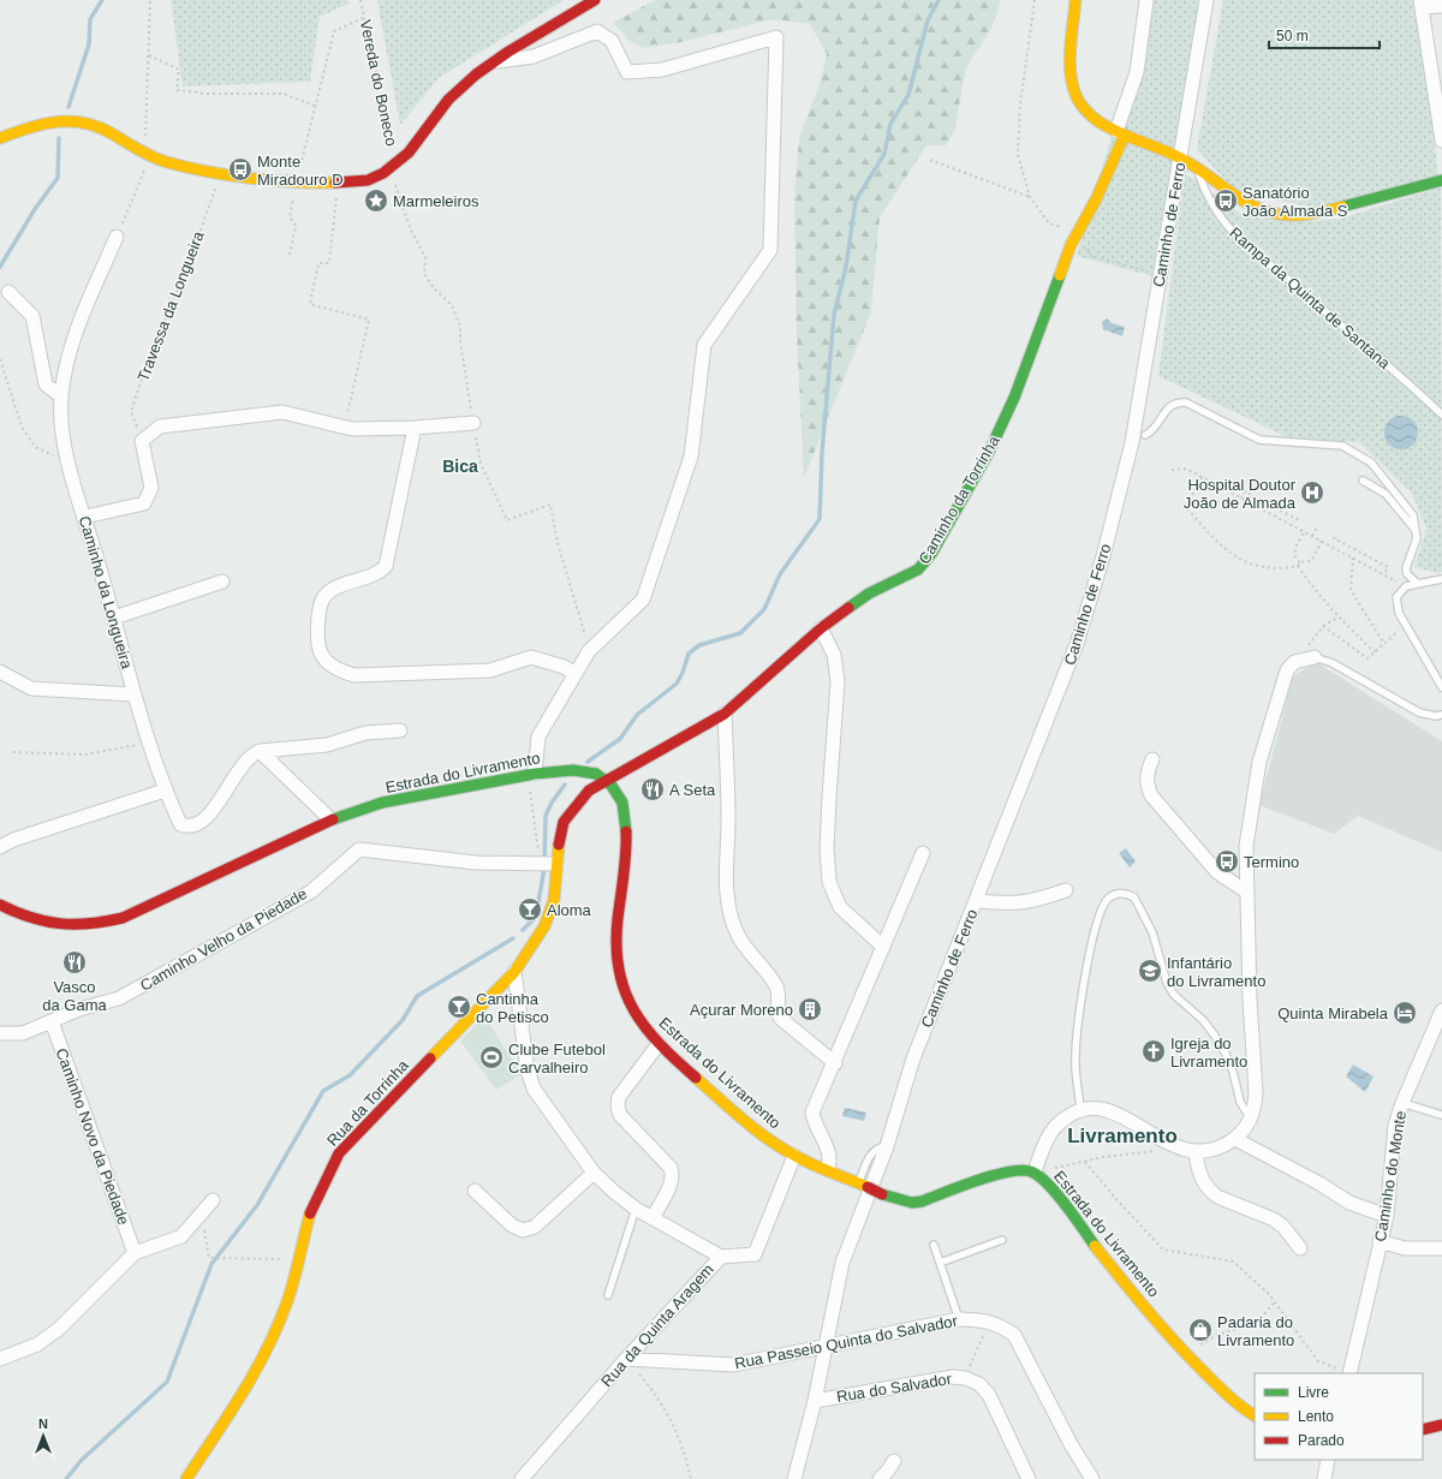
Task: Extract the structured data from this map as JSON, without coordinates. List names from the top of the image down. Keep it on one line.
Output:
{"streets":{"street":["Caminho de Ferro","Caminho da Torrinha","Caminho da Longueira","Estrada do Livramento","Caminho Velho da Piedade","Rua da Torrinha","Caminho Novo da Piedade","Caminho do Monte","Rua da Quinta Aragem","Rua Passeio Quinta do Salvador","Rua do Salvador"],"lane":["Rampa da Quinta de Santana"],"path":["Vereda do Boneco","Travessa da Longueira"]},"crossings":[["Caminho de Ferro","Estrada do Livramento"],["Caminho de Ferro","Rua Passeio Quinta do Salvador"],["Caminho de Ferro","Rua do Salvador"],["Caminho da Torrinha","Estrada do Livramento"],["Caminho da Torrinha","Rua da Torrinha"],["Estrada do Livramento","Rua da Torrinha"],["Estrada do Livramento","Rua da Quinta Aragem"],["Caminho Velho da Piedade","Rua da Torrinha"],["Caminho Velho da Piedade","Caminho Novo da Piedade"],["Rua da Quinta Aragem","Rua Passeio Quinta do Salvador"]],"districts":["Bica","Livramento"],"places":{"bus stop":["Monte Miradouro D","Sanatório João Almada S","Termino"],"place":["Marmeleiros"],"hospital":["Hospital Doutor João de Almada"],"restaurant":["A Seta","Vasco da Gama"],"bar":["Aloma","Cantinha do Petisco"],"school or university":["Infantário do Livramento"],"building":["Açurar Moreno"],"hotel":["Quinta Mirabela"],"church":["Igreja do Livramento"],"sports":["Clube Futebol Carvalheiro"],"shop":["Padaria do Livramento"]},"legend":["Livre","Lento","Parado"],"scale_bar":"50 m","north":"top"}
